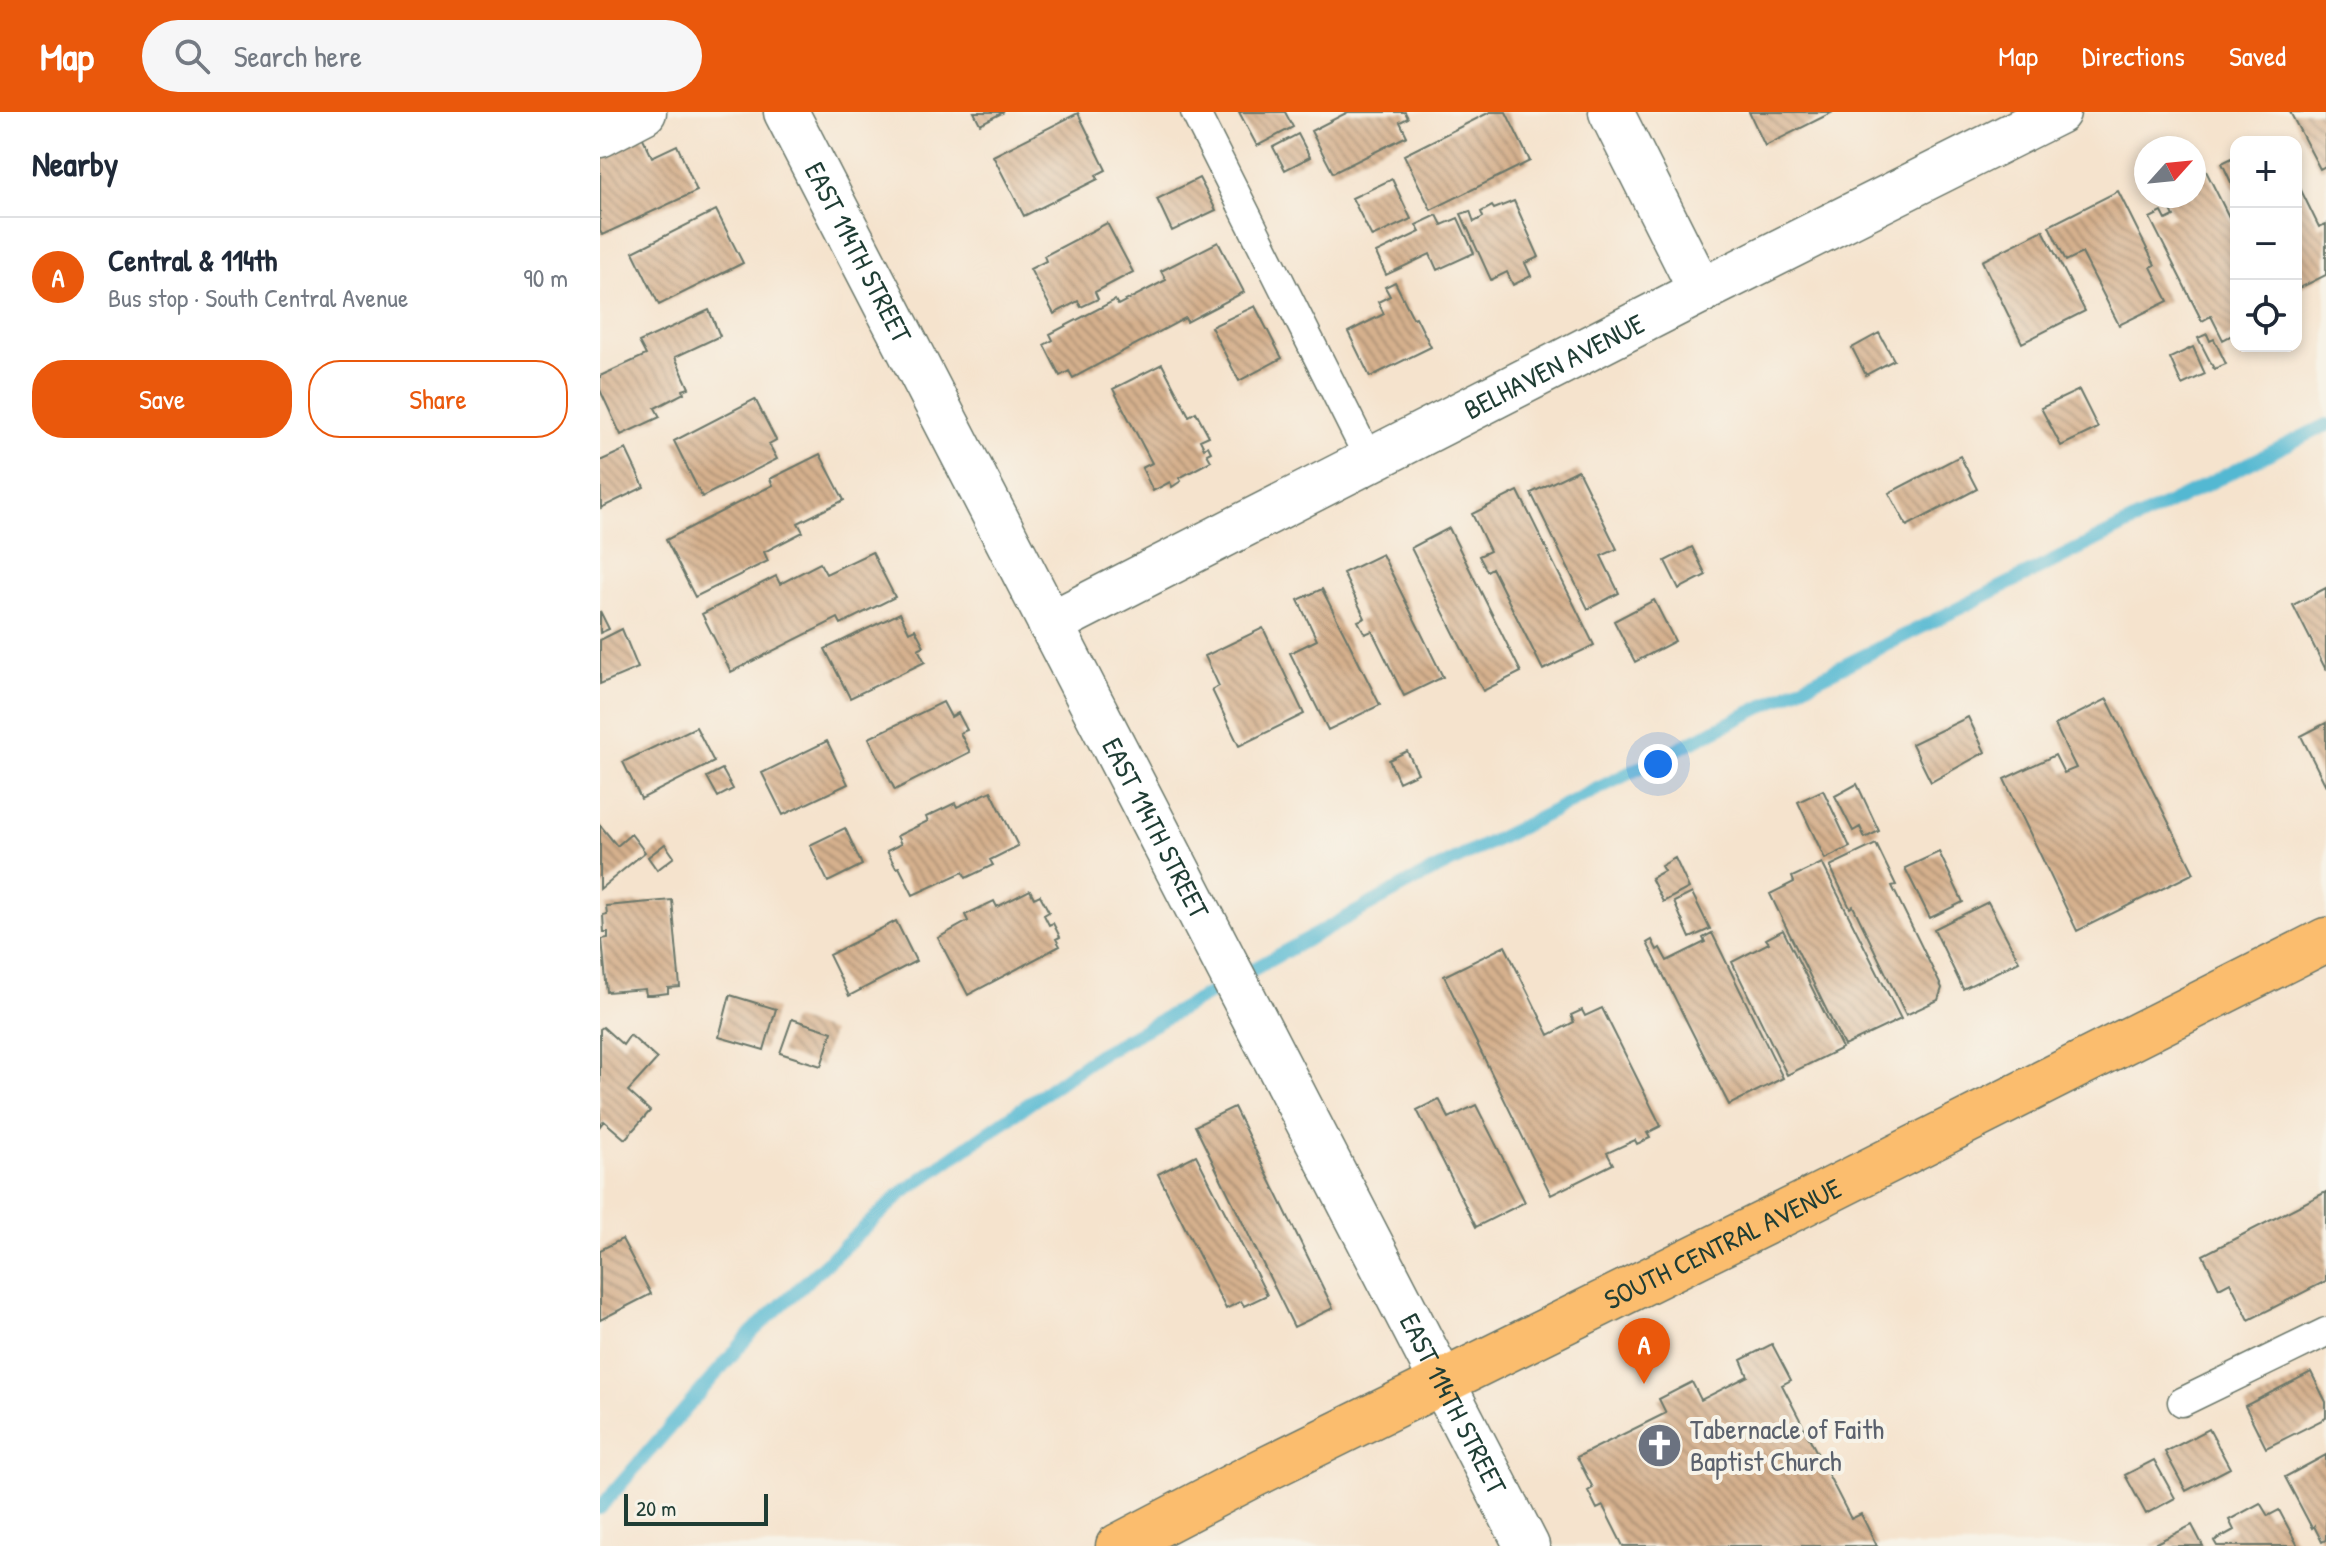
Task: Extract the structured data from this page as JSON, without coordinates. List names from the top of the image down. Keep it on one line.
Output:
{"streets":{"main road":["SOUTH CENTRAL AVENUE"],"street":["EAST 114TH STREET","BELHAVEN AVENUE"]},"crossings":[["EAST 114TH STREET","BELHAVEN AVENUE"],["EAST 114TH STREET","SOUTH CENTRAL AVENUE"]],"places":{"church":["Tabernacle of Faith Baptist Church"]},"scale_bar":"20 m","north":"top right","page":{"header":"Map","search":"Search here","nav":["Map","Directions","Saved"],"heading":"Nearby","map_buttons":["+","−"],"list":[{"mark":"A","name":"Central & 114th","note":"Bus stop · South Central Avenue","value":"90 m"}],"buttons":["Save","Share"],"pins":"A","scale":"20 m"}}
